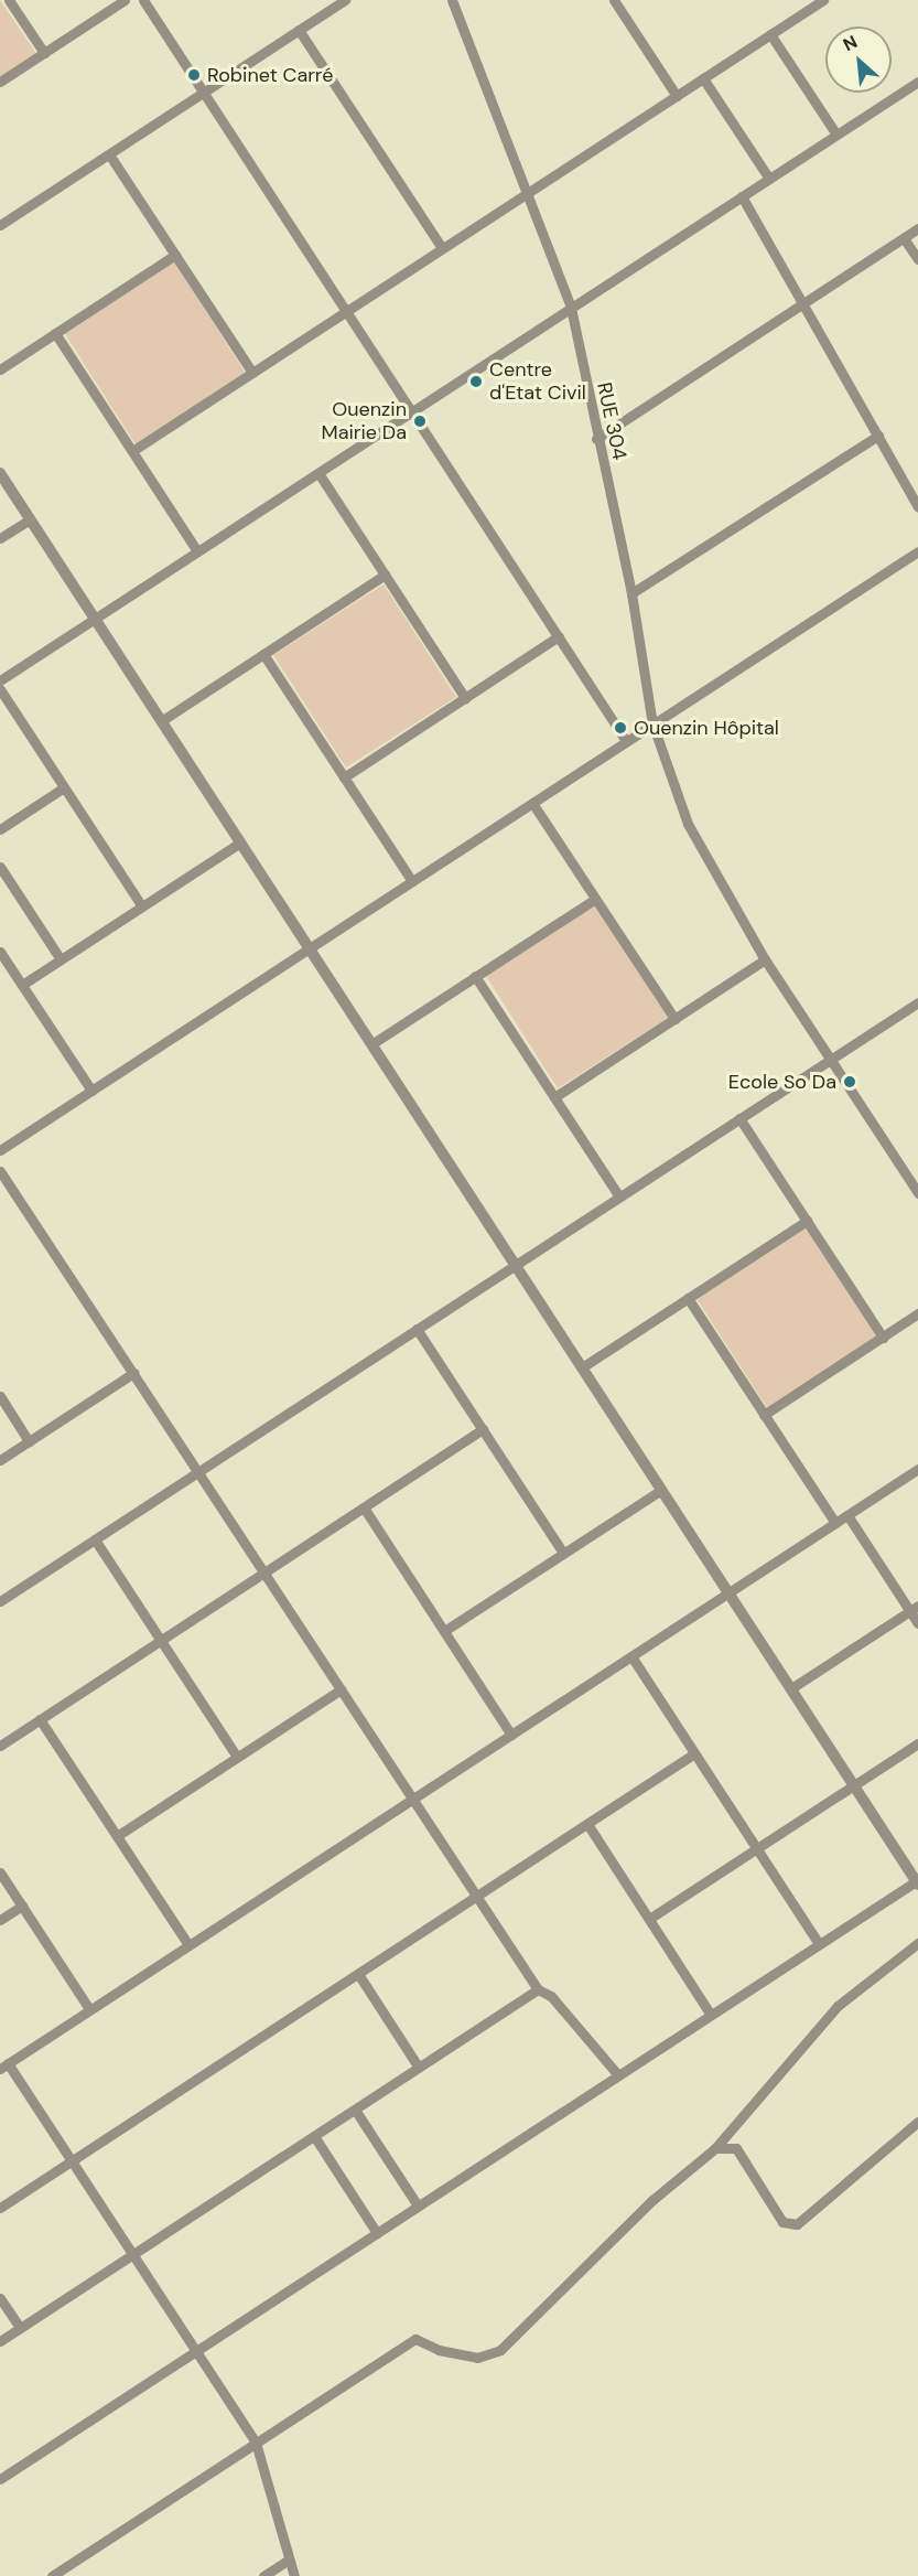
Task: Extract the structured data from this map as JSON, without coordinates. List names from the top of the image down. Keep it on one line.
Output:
{"streets":{"street":["RUE 304"]},"places":["Robinet Carré","Centre d'Etat Civil","Ouenzin Mairie Da","Ouenzin Hôpital","Ecole So Da"],"north":"top left"}
